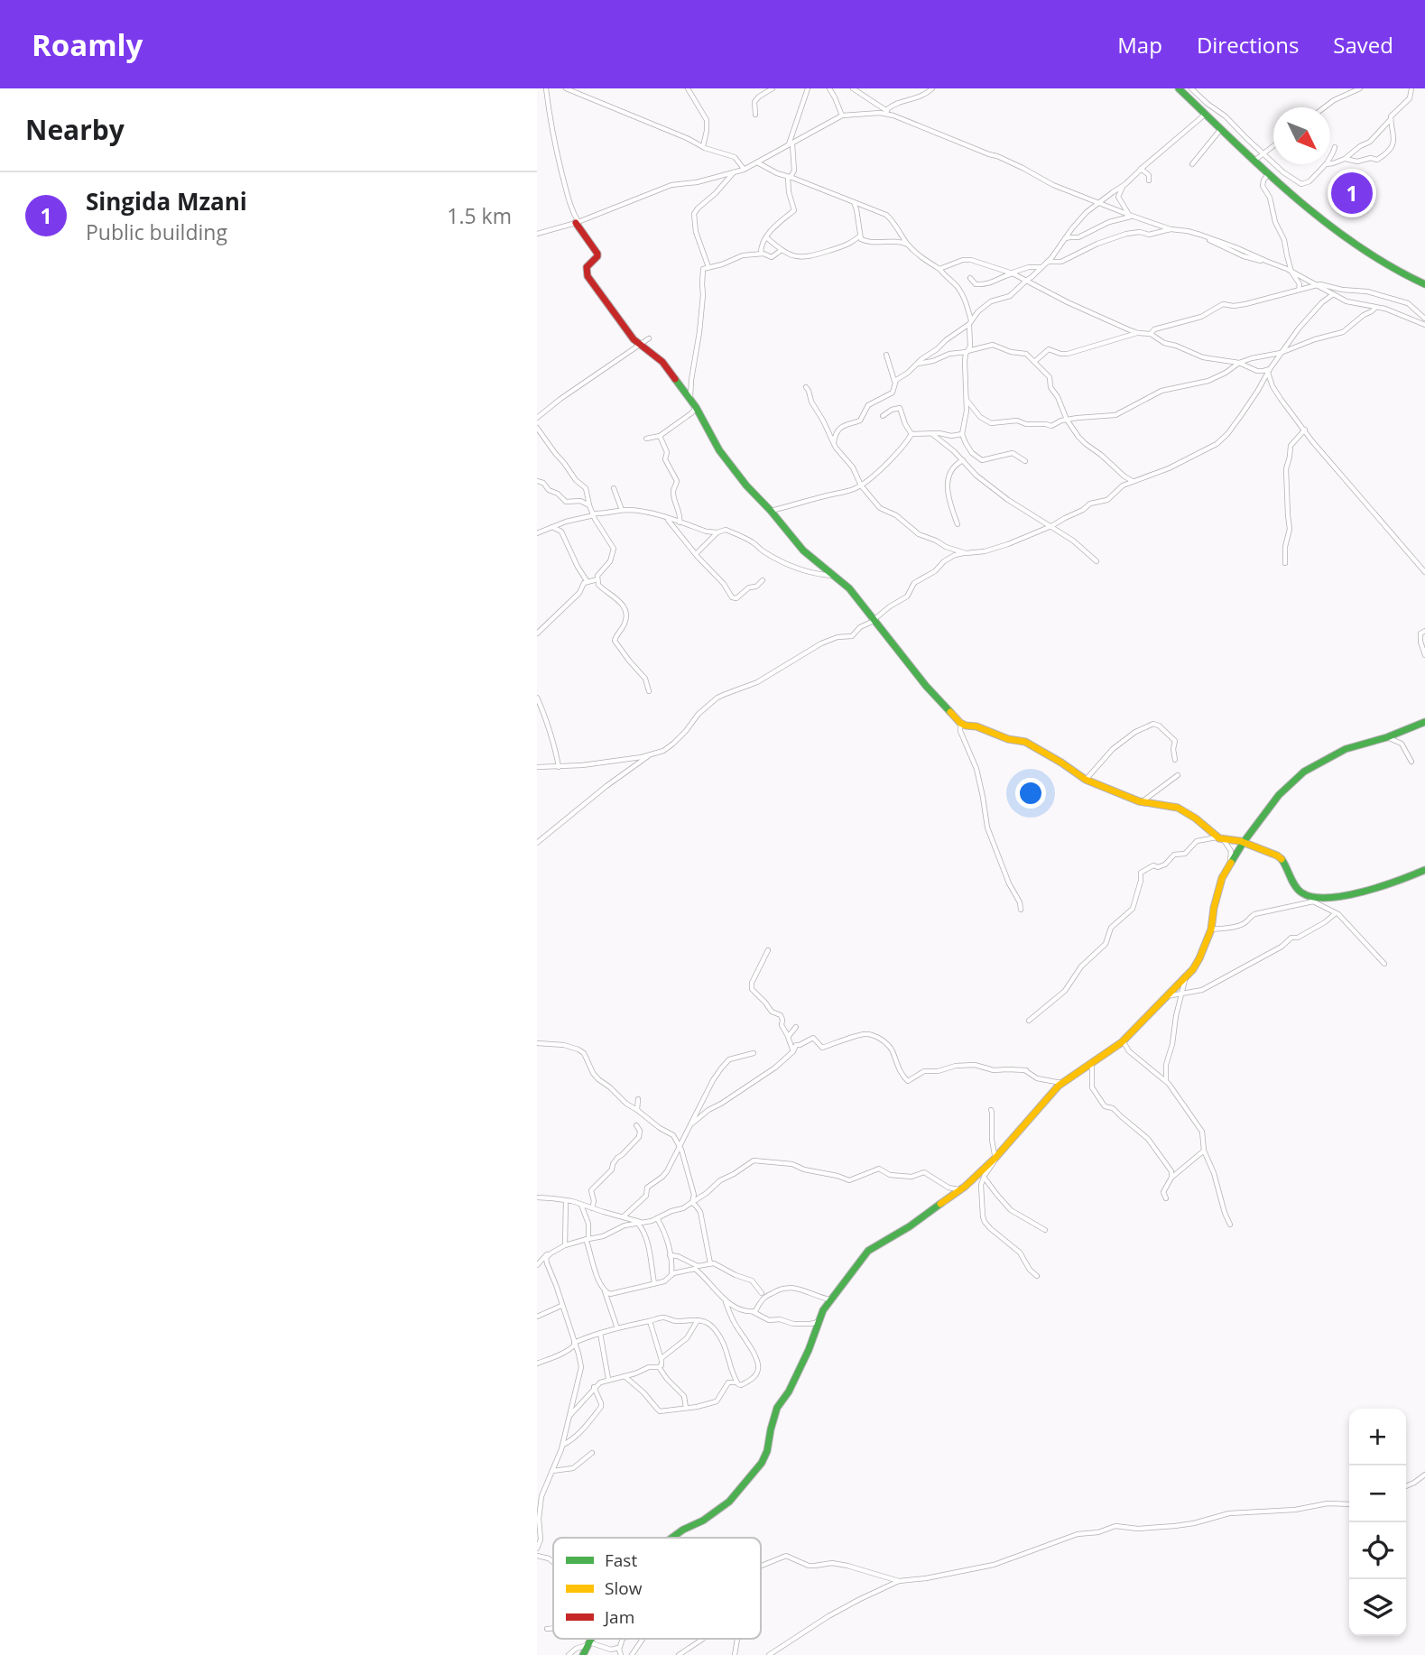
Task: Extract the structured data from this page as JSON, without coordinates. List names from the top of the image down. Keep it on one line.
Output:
{"legend":["Fast","Slow","Jam"],"north":"bottom right","page":{"header":"Roamly","nav":["Map","Directions","Saved"],"heading":"Nearby","pins":"1","list":[{"mark":"1","name":"Singida Mzani","note":"Public building","value":"1.5 km"}],"map_buttons":["+","−"]}}
